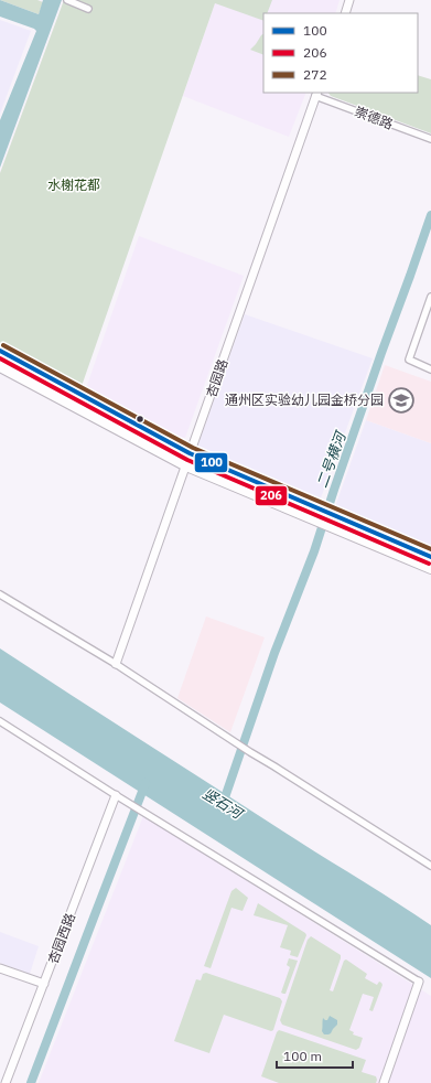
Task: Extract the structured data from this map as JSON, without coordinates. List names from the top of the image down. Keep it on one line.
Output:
{"streets":{"street":["崇德路","杏园路","杏园西路"]},"crossings":[["崇德路","杏园路"]],"water":["二号横河","竖石河"],"parks":["水榭花都"],"places":{"school or university":["通州区实验幼儿园金桥分园"]},"lines":["transit line 272","transit line 100","transit line 206"],"legend":["100","206","272"],"scale_bar":"100 m"}
